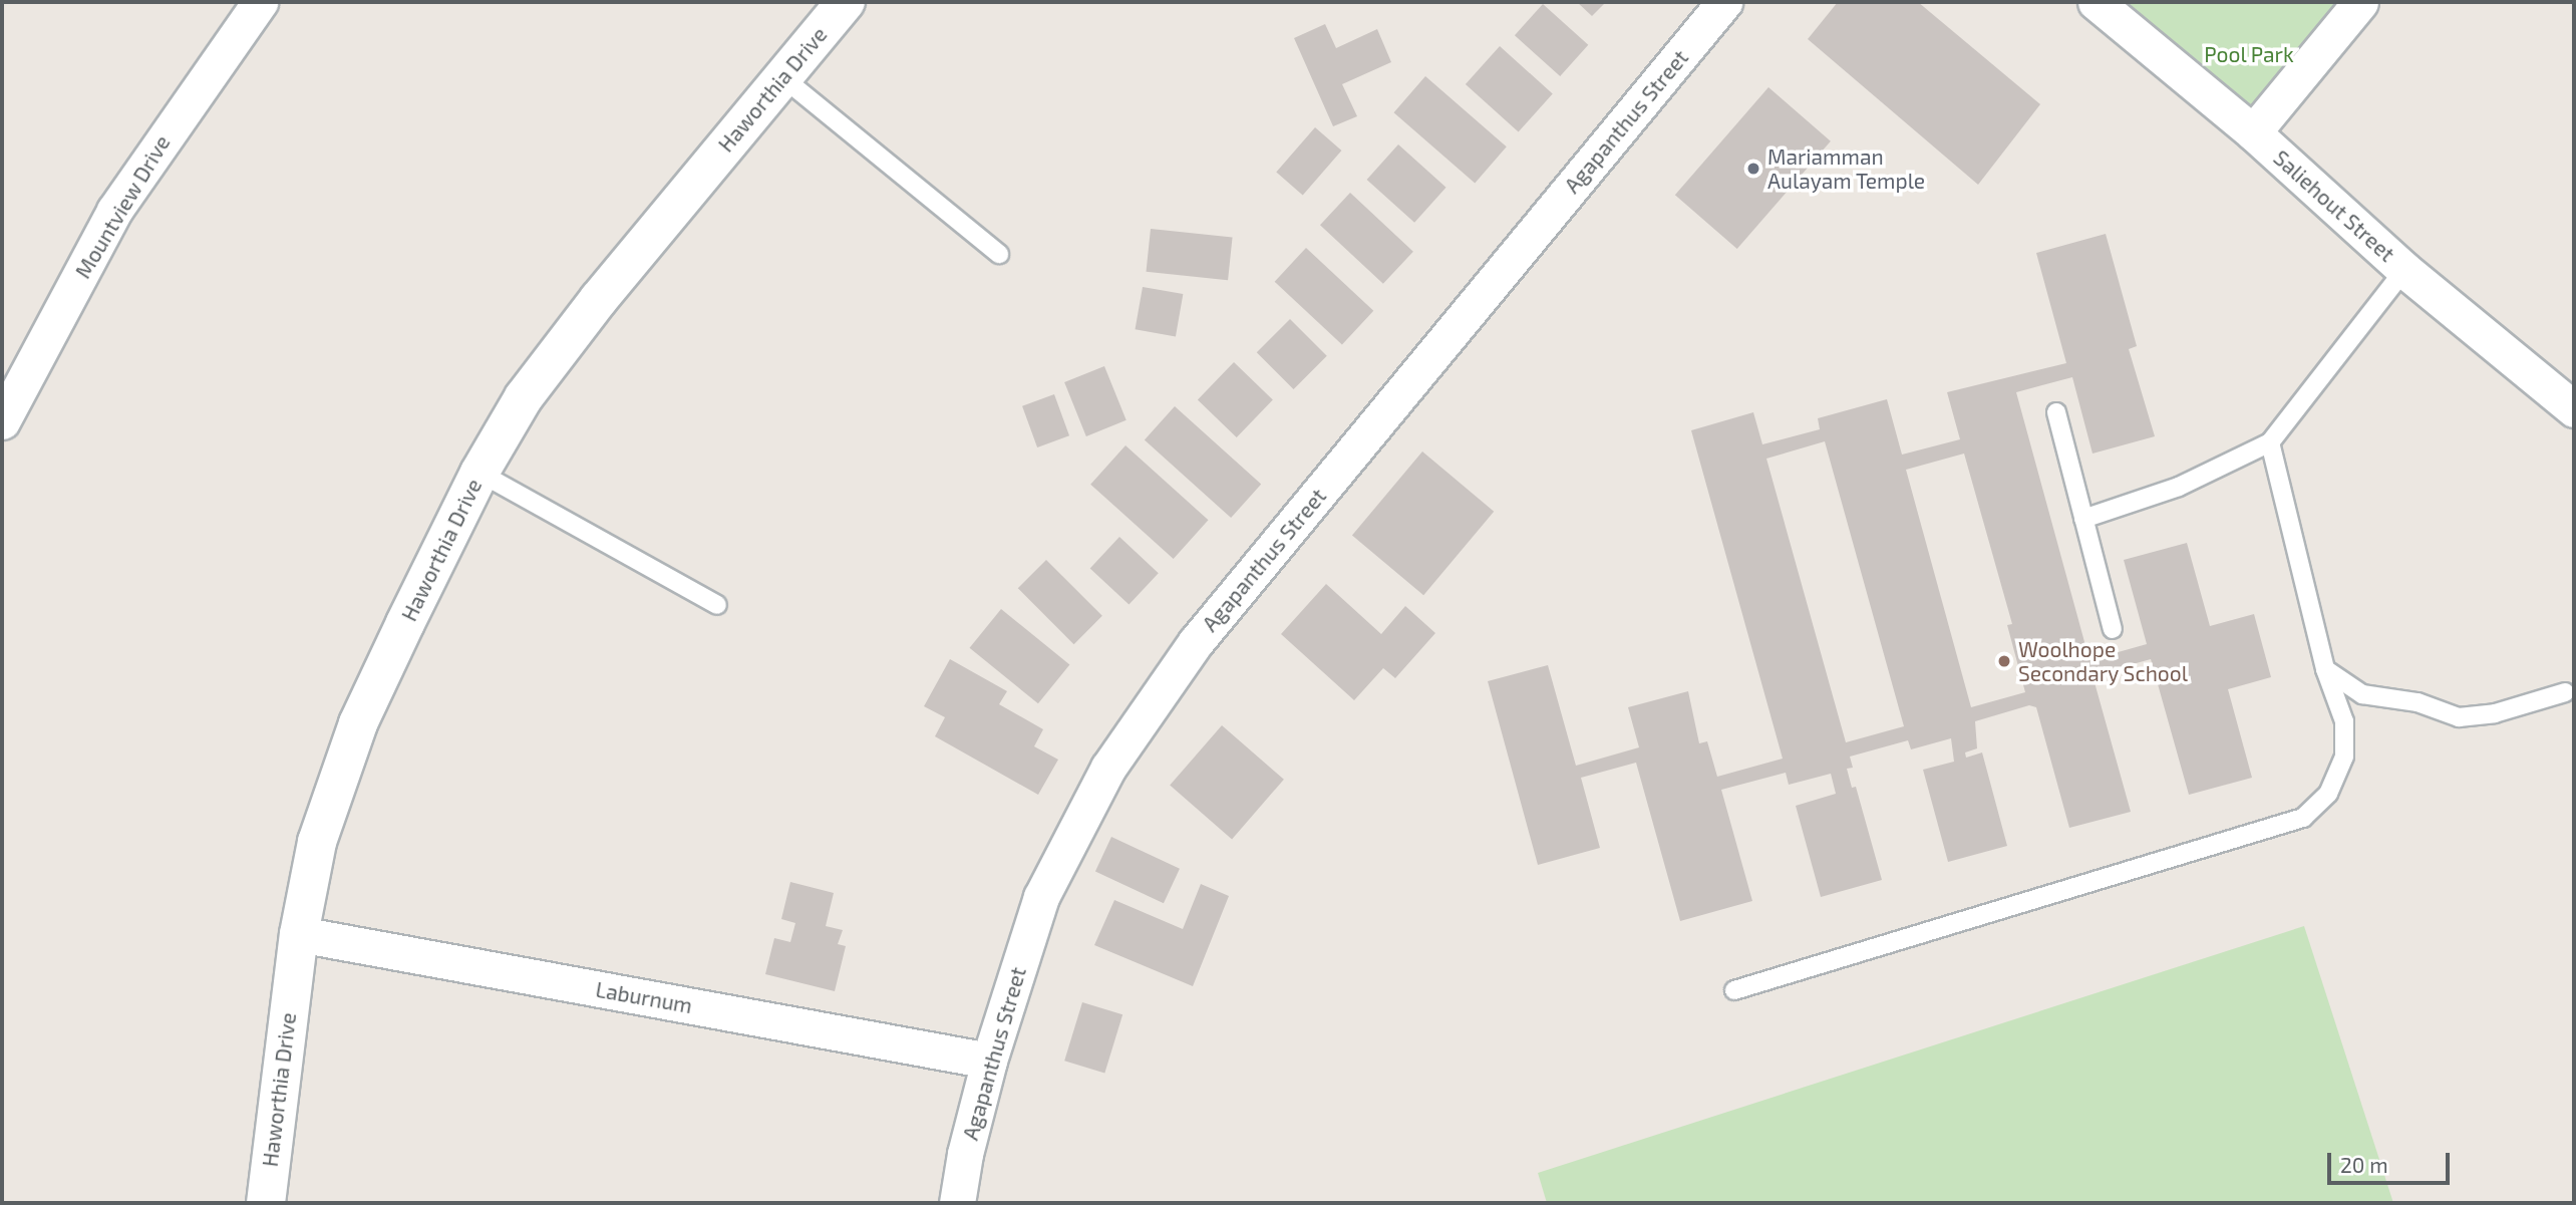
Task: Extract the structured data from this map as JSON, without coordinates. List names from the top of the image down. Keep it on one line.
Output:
{"streets":{"street":["Haworthia Drive","Agapanthus Street","Saliehout Street","Mountview Drive","Laburnum"]},"crossings":[["Haworthia Drive","Laburnum"],["Agapanthus Street","Laburnum"]],"parks":["Pool Park"],"places":["Mariamman Aulayam Temple","Woolhope Secondary School"],"scale_bar":"20 m"}
